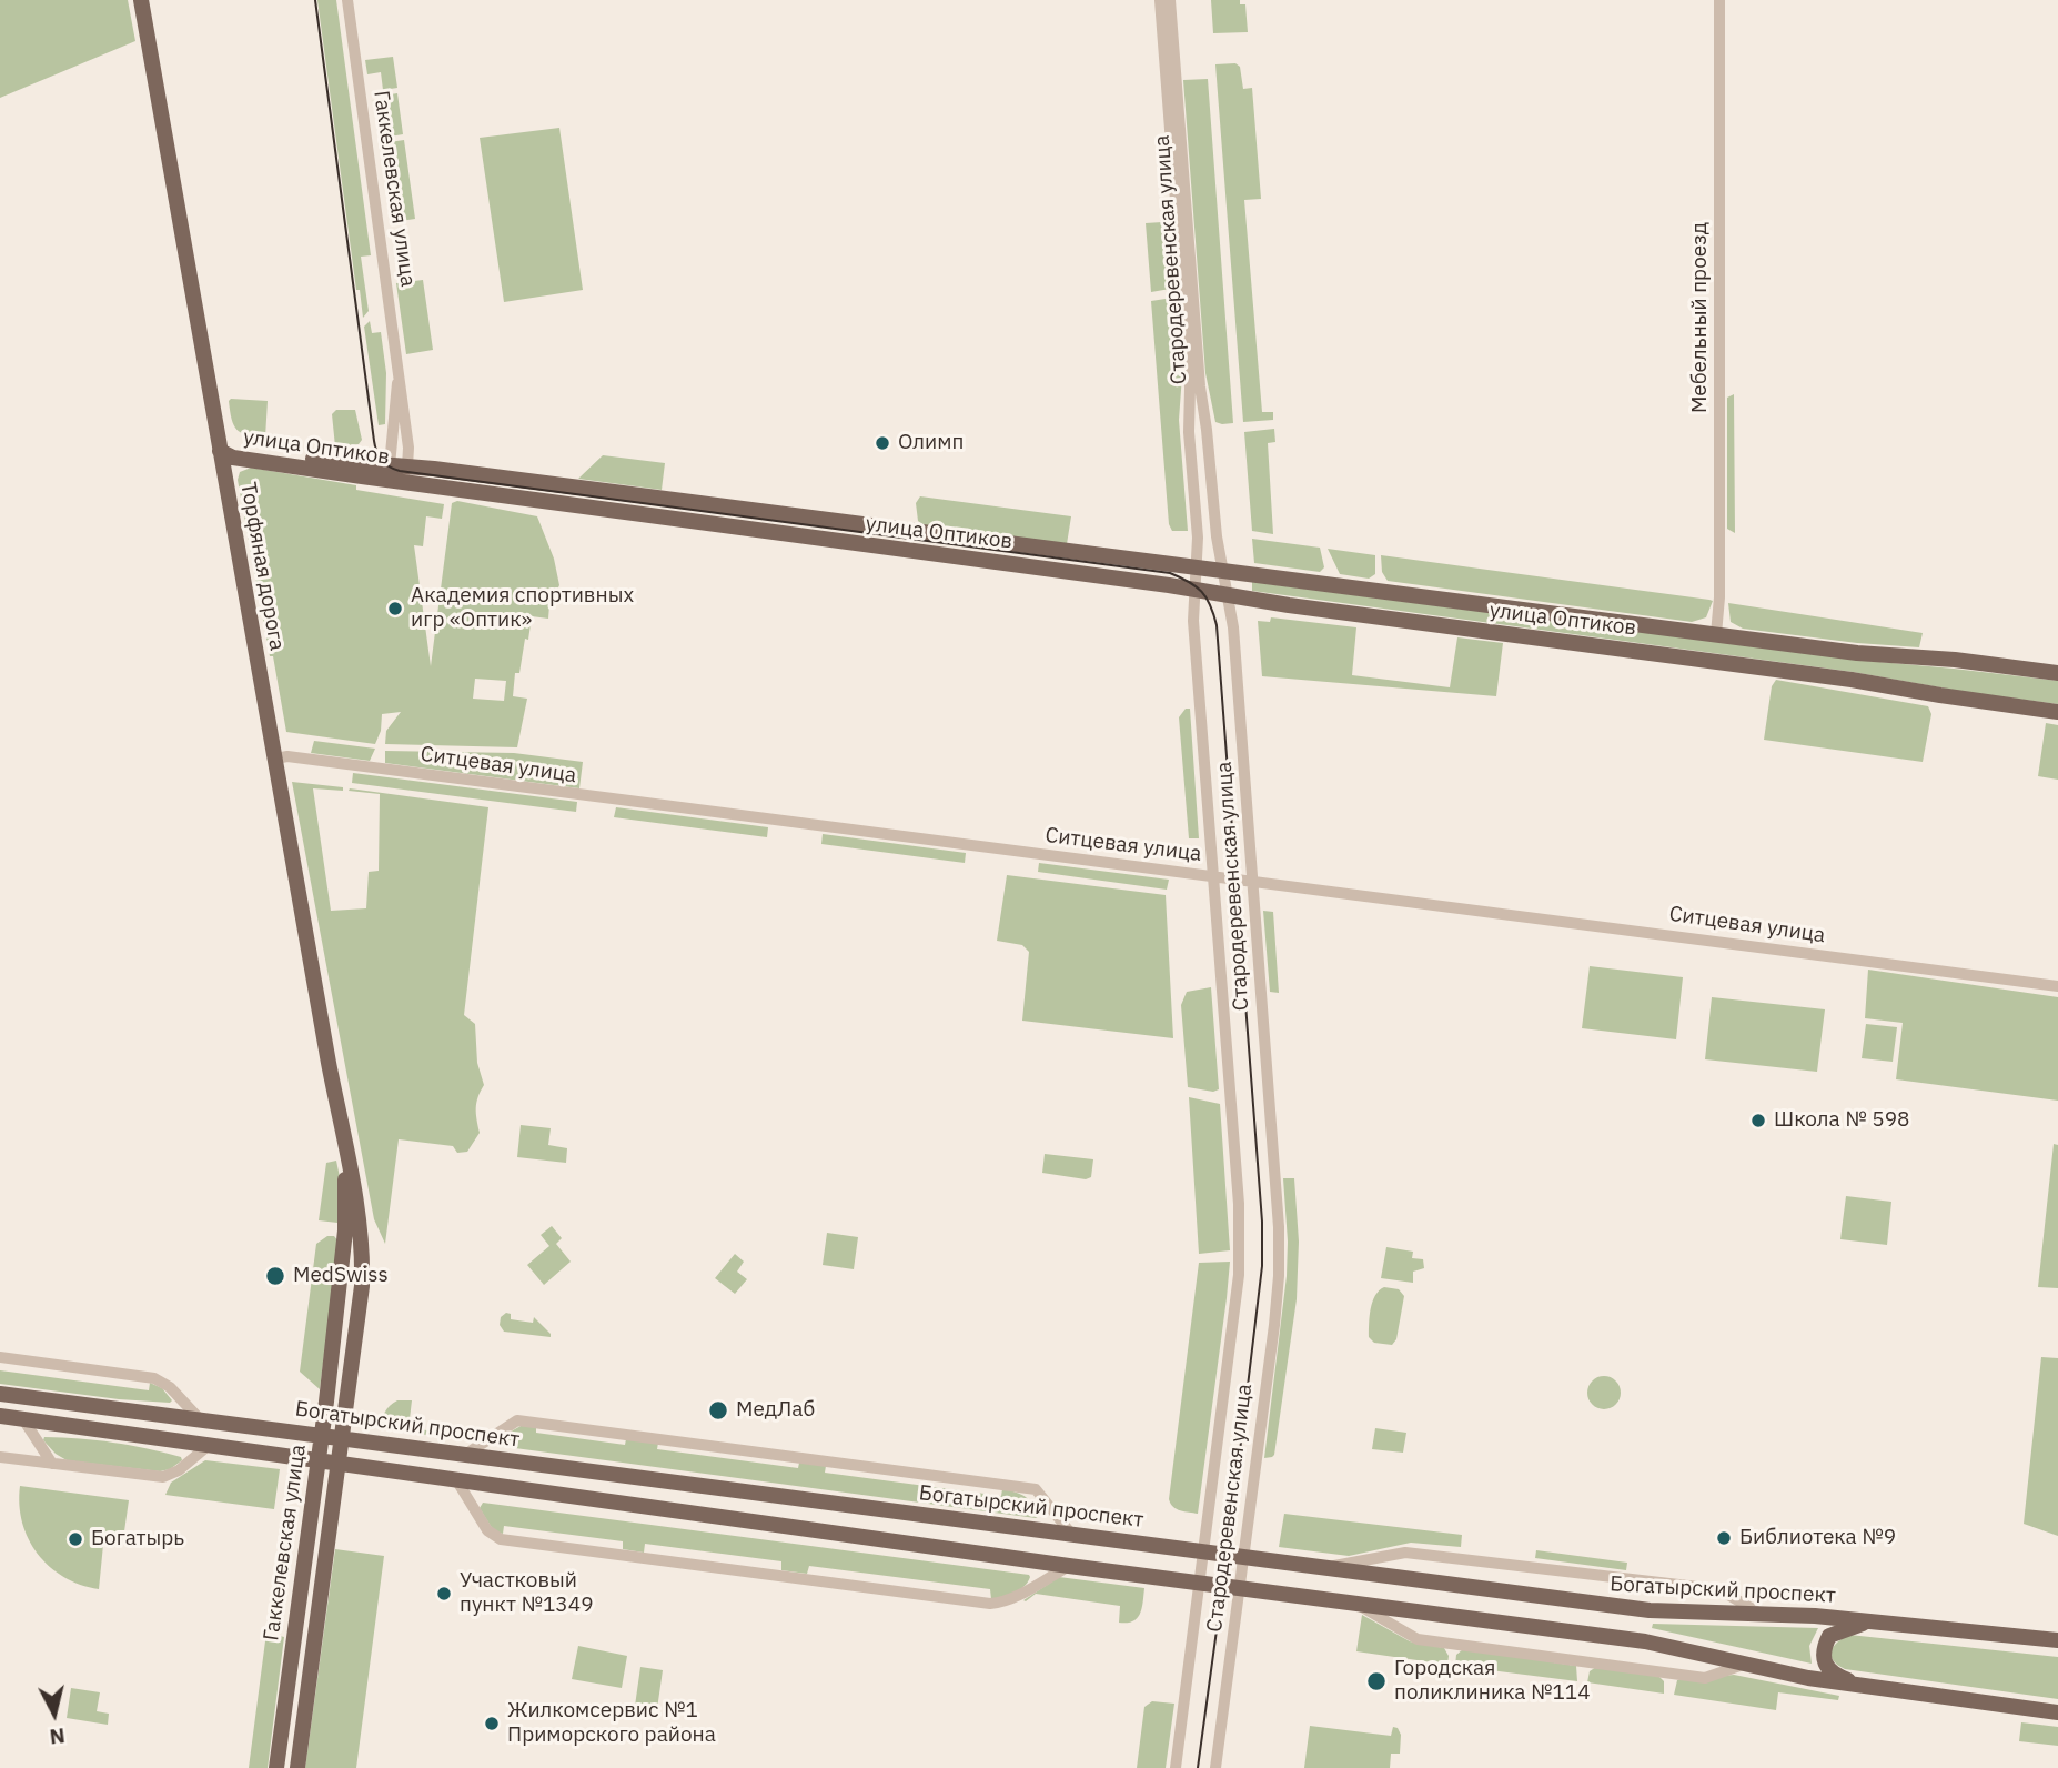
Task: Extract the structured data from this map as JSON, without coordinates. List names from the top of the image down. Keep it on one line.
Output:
{"streets":{"main road":["Гаккелевская улица","улица Оптиков","Торфяная дорога","Богатырский проспект"],"street":["Стародеревенская улица","Мебельный проезд","Ситцевая улица"]},"crossings":[["Гаккелевская улица","улица Оптиков"],["Гаккелевская улица","Торфяная дорога"],["Гаккелевская улица","Богатырский проспект"],["Стародеревенская улица","улица Оптиков"],["Стародеревенская улица","Ситцевая улица"],["Стародеревенская улица","Богатырский проспект"],["Мебельный проезд","улица Оптиков"],["улица Оптиков","Торфяная дорога"],["Торфяная дорога","Ситцевая улица"]],"places":["Олимп","Академия спортивных игр «Оптик»","Школа № 598","MedSwiss","МедЛаб","Библиотека №9","Богатырь","Участковый пункт №1349","Городская поликлиника №114","Жилкомсервис №1 Приморского района"],"north":"bottom"}
